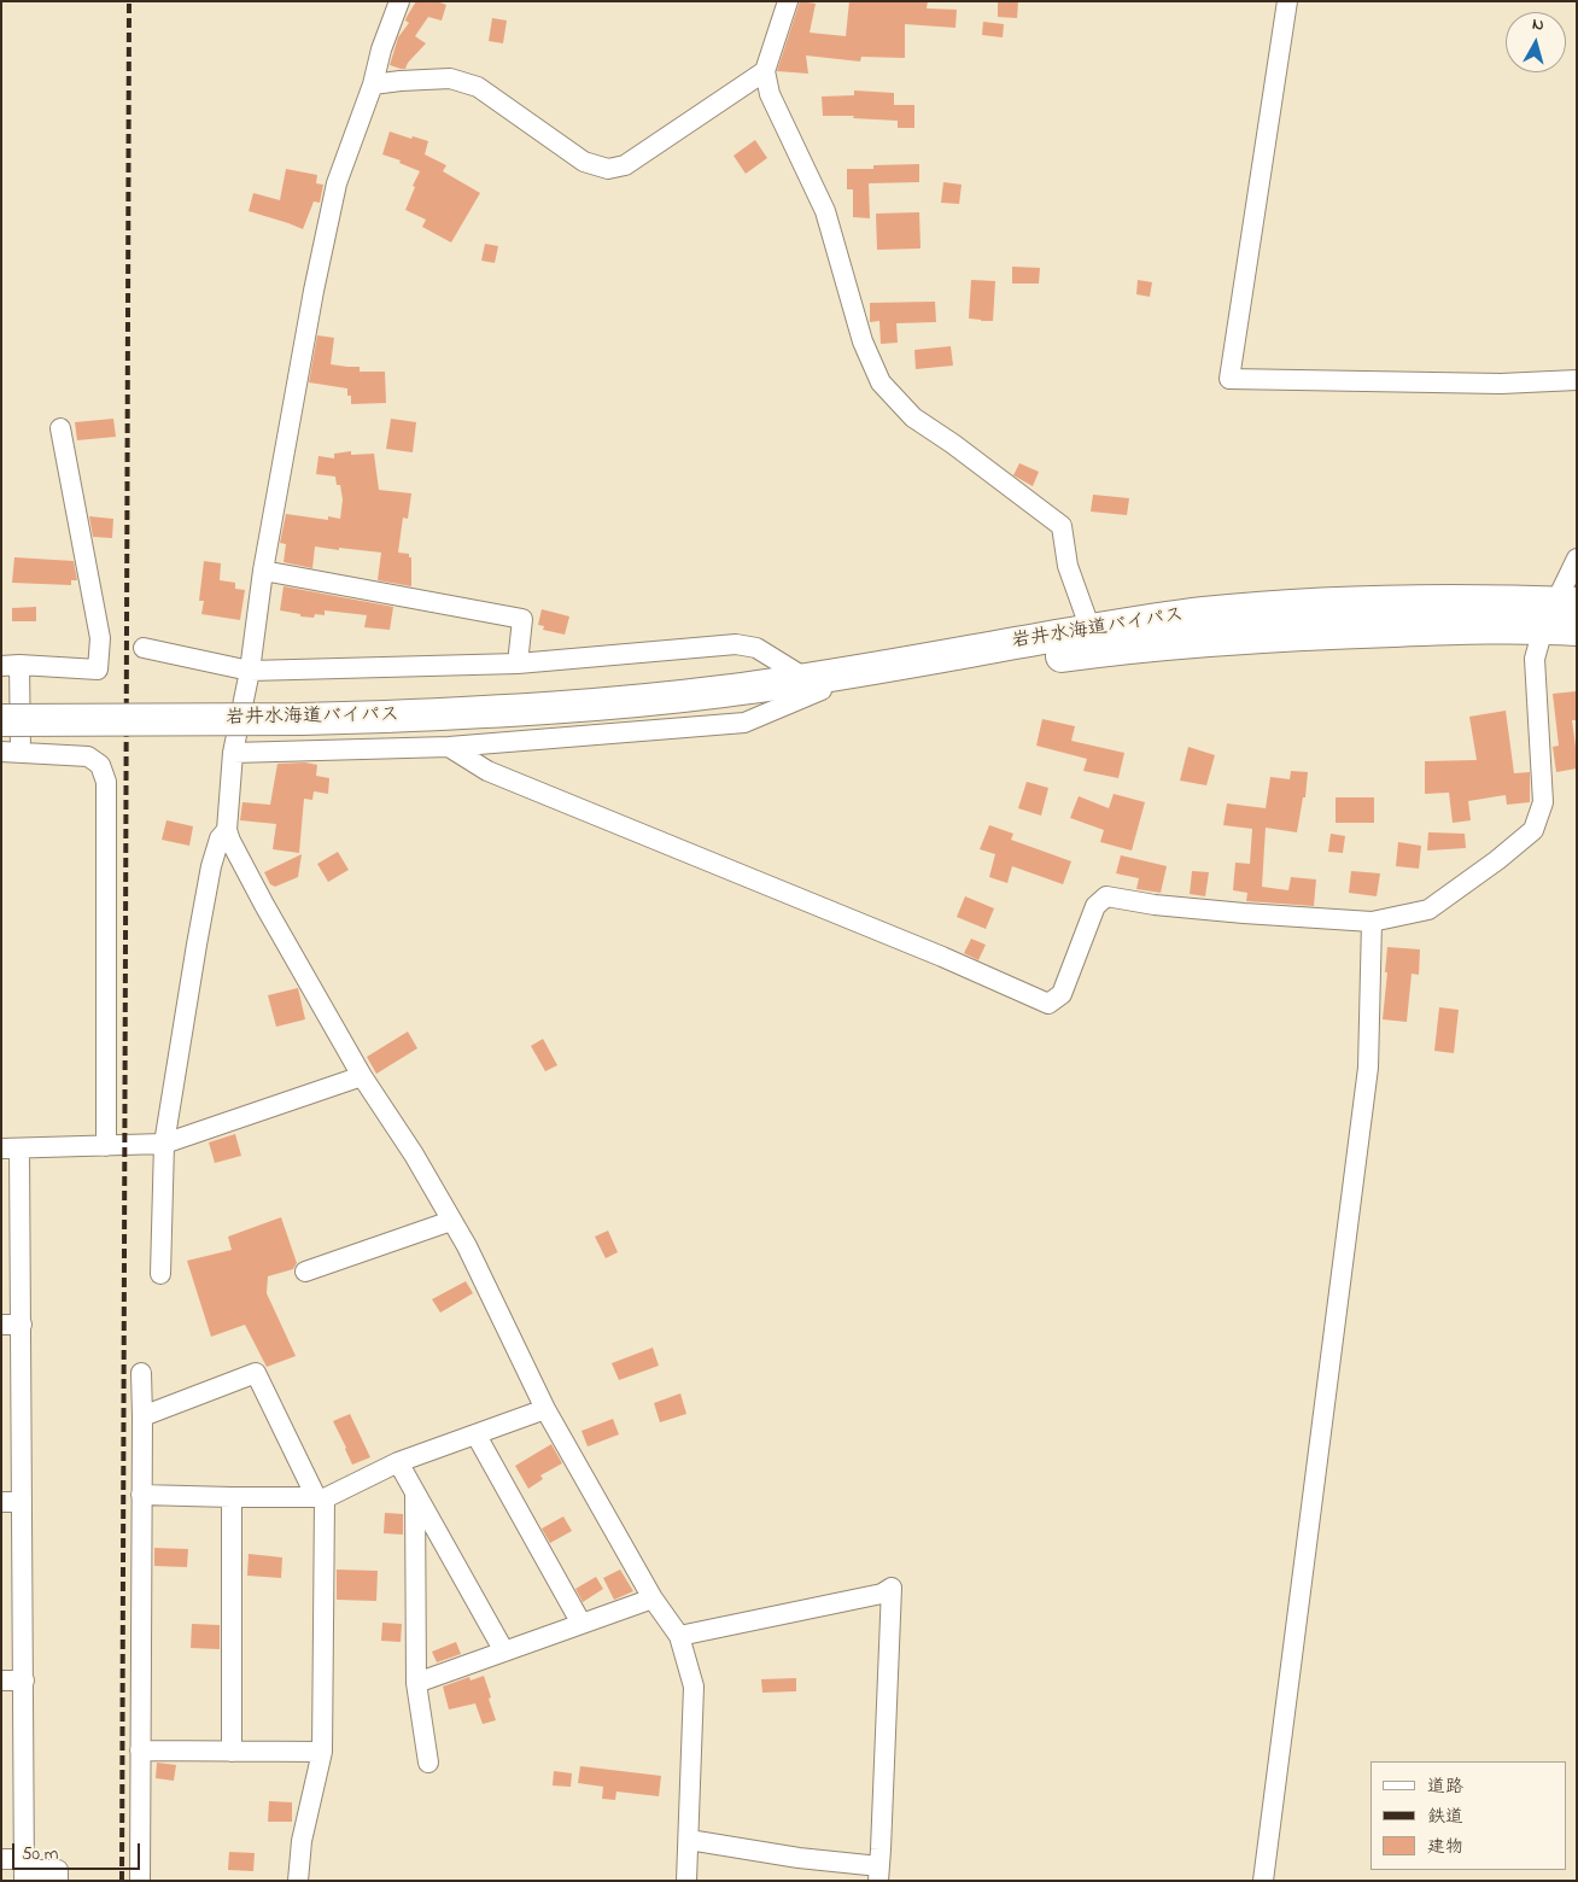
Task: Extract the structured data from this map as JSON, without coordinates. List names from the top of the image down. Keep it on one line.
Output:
{"streets":{"highway":["岩井水海道バイパス"]},"legend":["道路","鉄道","建物"],"scale_bar":"50 m","north":"top"}
